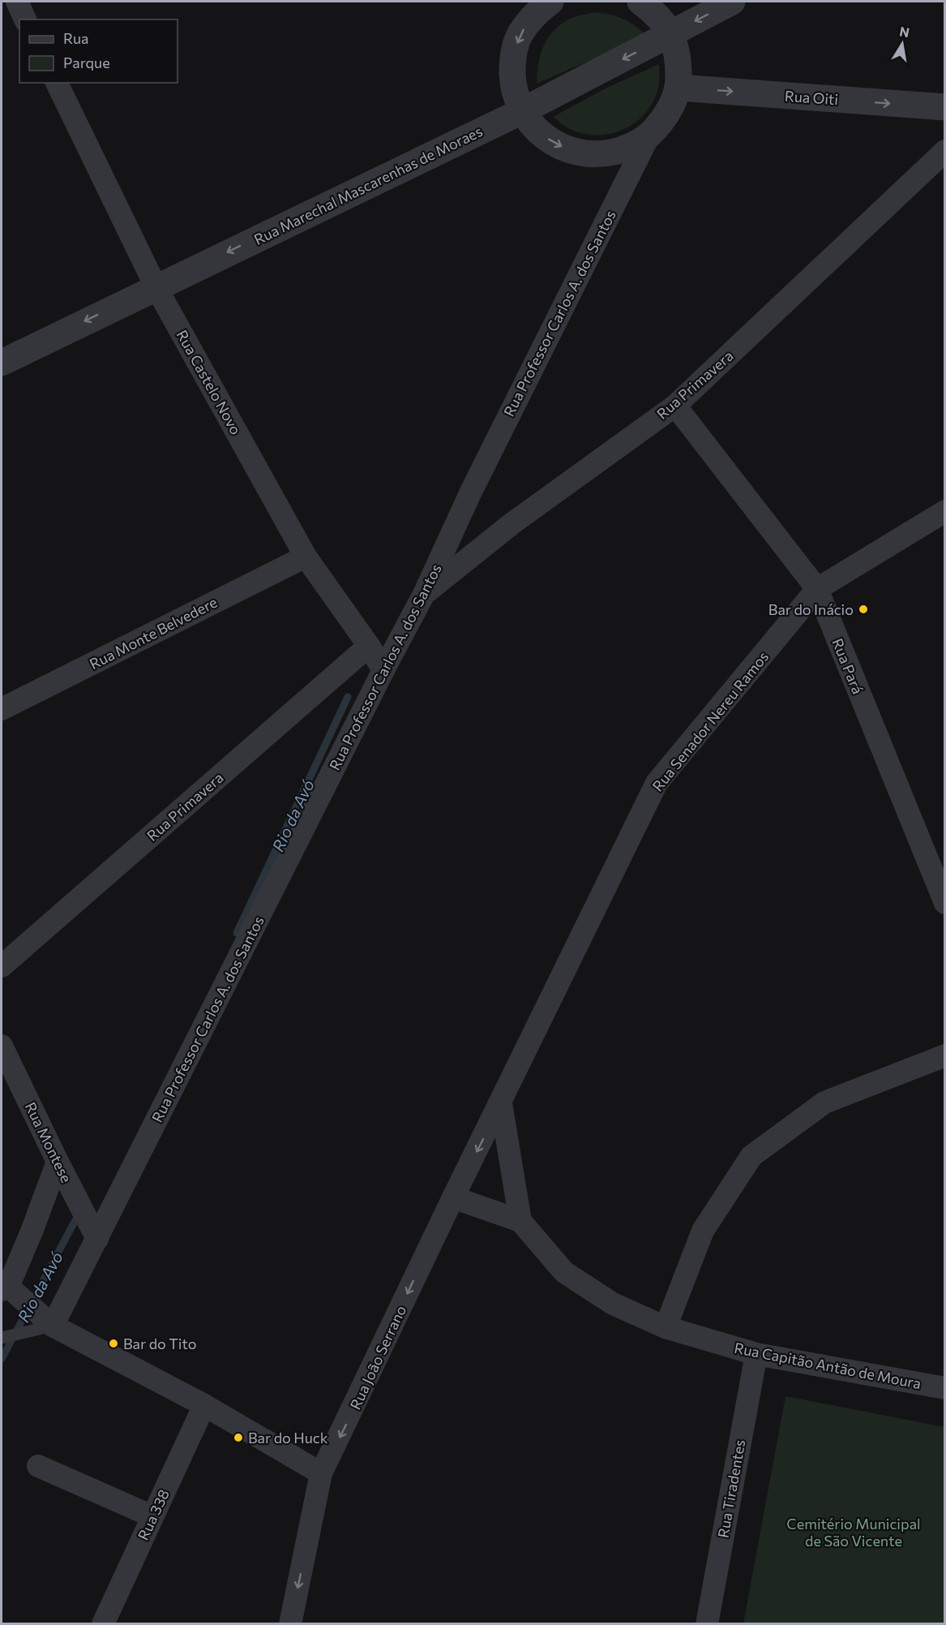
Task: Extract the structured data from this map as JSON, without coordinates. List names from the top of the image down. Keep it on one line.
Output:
{"streets":{"street":["Rua Oiti","Rua Marechal Mascarenhas de Moraes","Rua Professor Carlos A. dos Santos","Rua Castelo Novo","Rua Primavera","Rua Monte Belvedere","Rua Pará","Rua Senador Nereu Ramos","Rua Montese","Rua João Serrano","Rua Capitão Antão de Moura","Rua Tiradentes","Rua 338"]},"crossings":[["Rua Marechal Mascarenhas de Moraes","Rua Castelo Novo"],["Rua Professor Carlos A. dos Santos","Rua Castelo Novo"],["Rua Professor Carlos A. dos Santos","Rua Primavera"],["Rua Professor Carlos A. dos Santos","Rua Montese"],["Rua Castelo Novo","Rua Primavera"],["Rua Castelo Novo","Rua Monte Belvedere"],["Rua Primavera","Rua Pará"],["Rua Pará","Rua Senador Nereu Ramos"],["Rua Senador Nereu Ramos","Rua João Serrano"],["Rua Capitão Antão de Moura","Rua Tiradentes"]],"one_way":["Rua Oiti","Rua Marechal Mascarenhas de Moraes","Rua João Serrano"],"water":["Rio da Avó"],"parks":["Cemitério Municipal de São Vicente"],"places":["Bar do Inácio","Bar do Tito","Bar do Huck"],"legend":["Rua","Parque"],"north":"top"}
